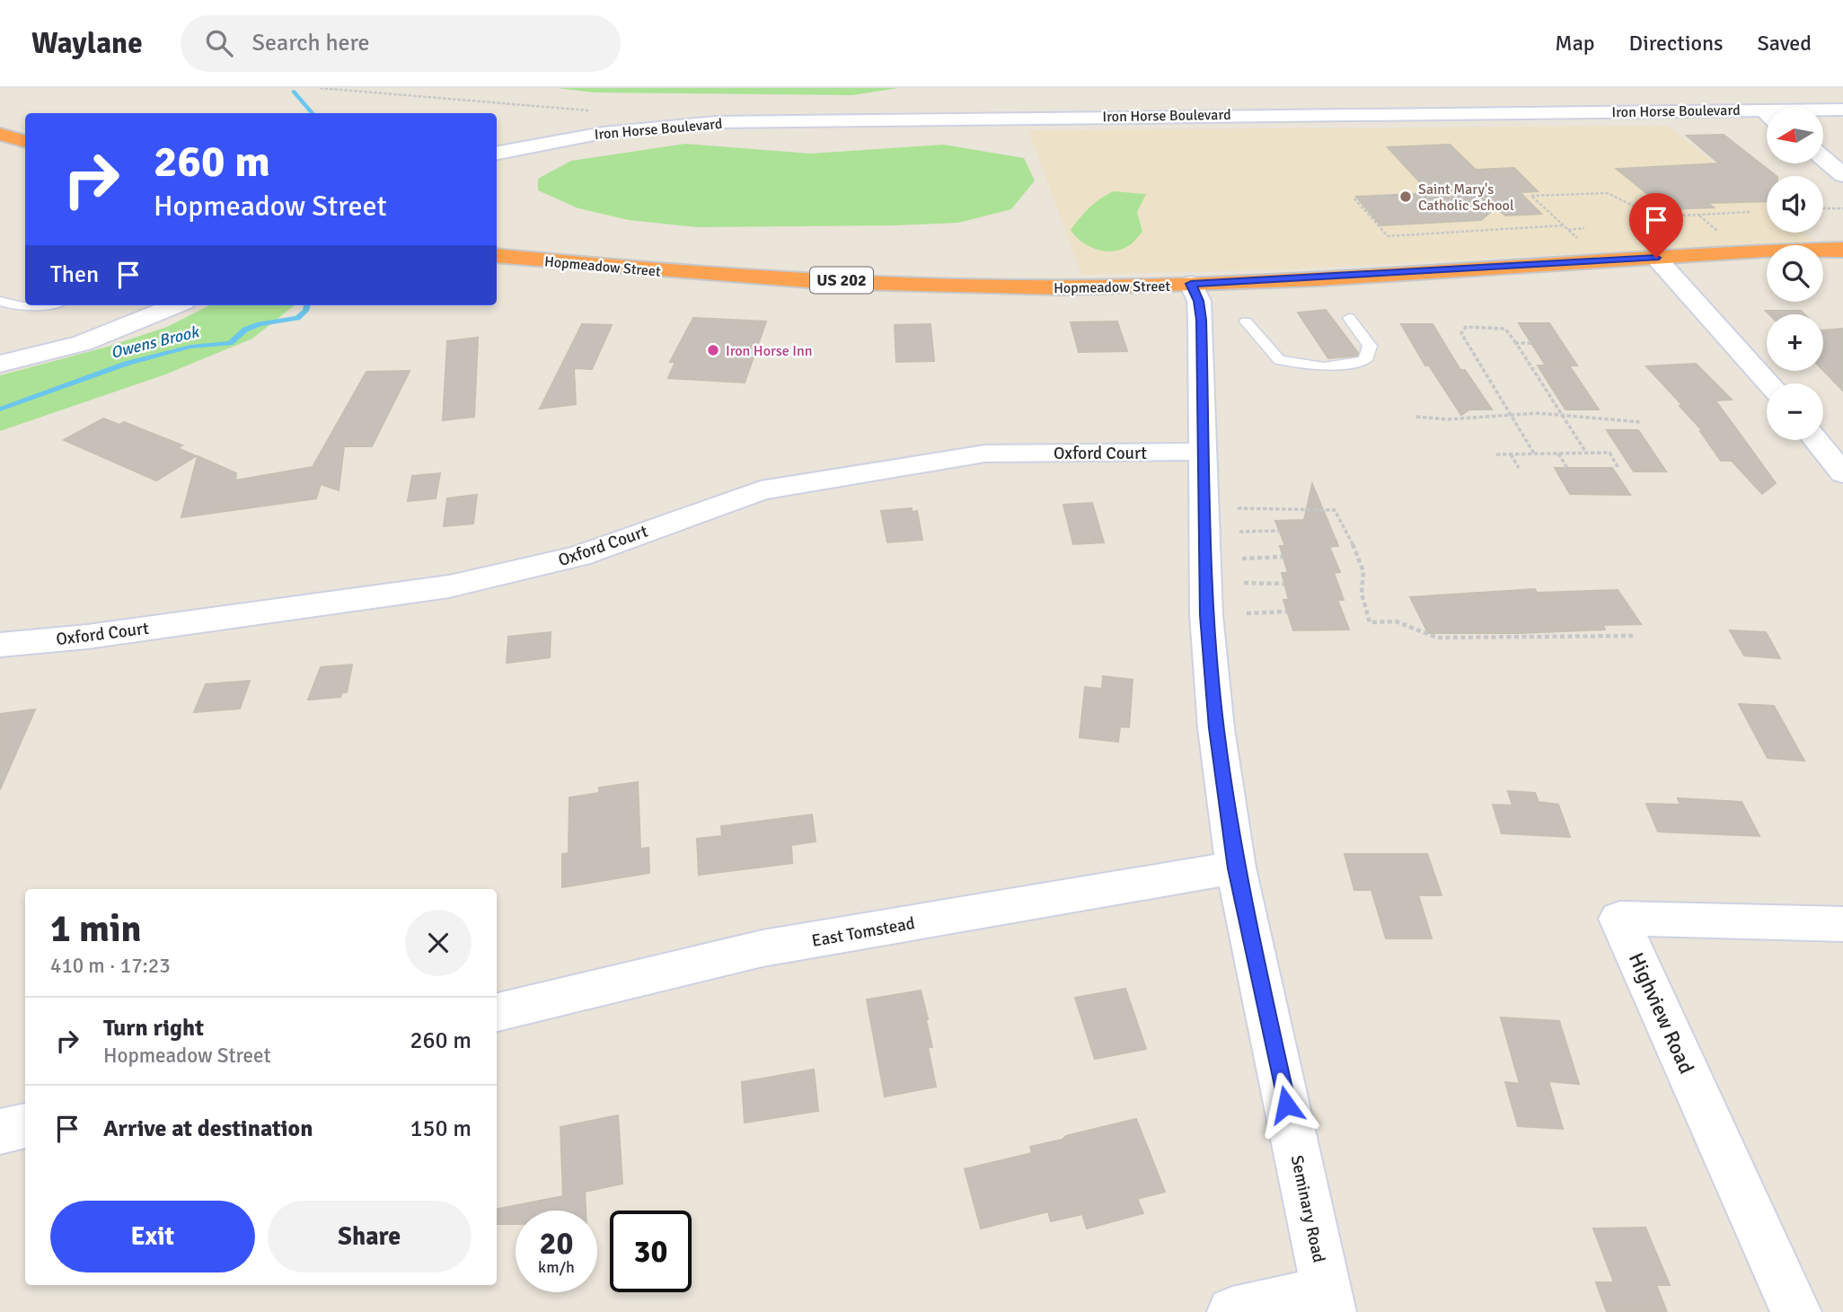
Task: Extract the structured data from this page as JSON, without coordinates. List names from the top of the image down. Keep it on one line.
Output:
{"streets":{"highway":["Hopmeadow Street","US 202"],"street":["Iron Horse Boulevard","Oxford Court","East Tomstead","Highview Road","Seminary Road"]},"crossings":[["Hopmeadow Street","Seminary Road"],["Oxford Court","Seminary Road"],["East Tomstead","Seminary Road"]],"water":["Owens Brook"],"places":["Saint Mary's Catholic School","Iron Horse Inn"],"north":"left","page":{"header":"Waylane","search":"Search here","nav":["Map","Directions","Saved"],"map_buttons":["+","−"],"turn":["260 m","Hopmeadow Street"],"then":"Then","heading":["1 min","410 m · 17:23"],"list":[{"name":"Turn right","note":"Hopmeadow Street","value":"260 m"},{"name":"Arrive at destination","value":"150 m"}],"buttons":["Exit","Share"],"speed":"20 km/h","limit":"30"}}
